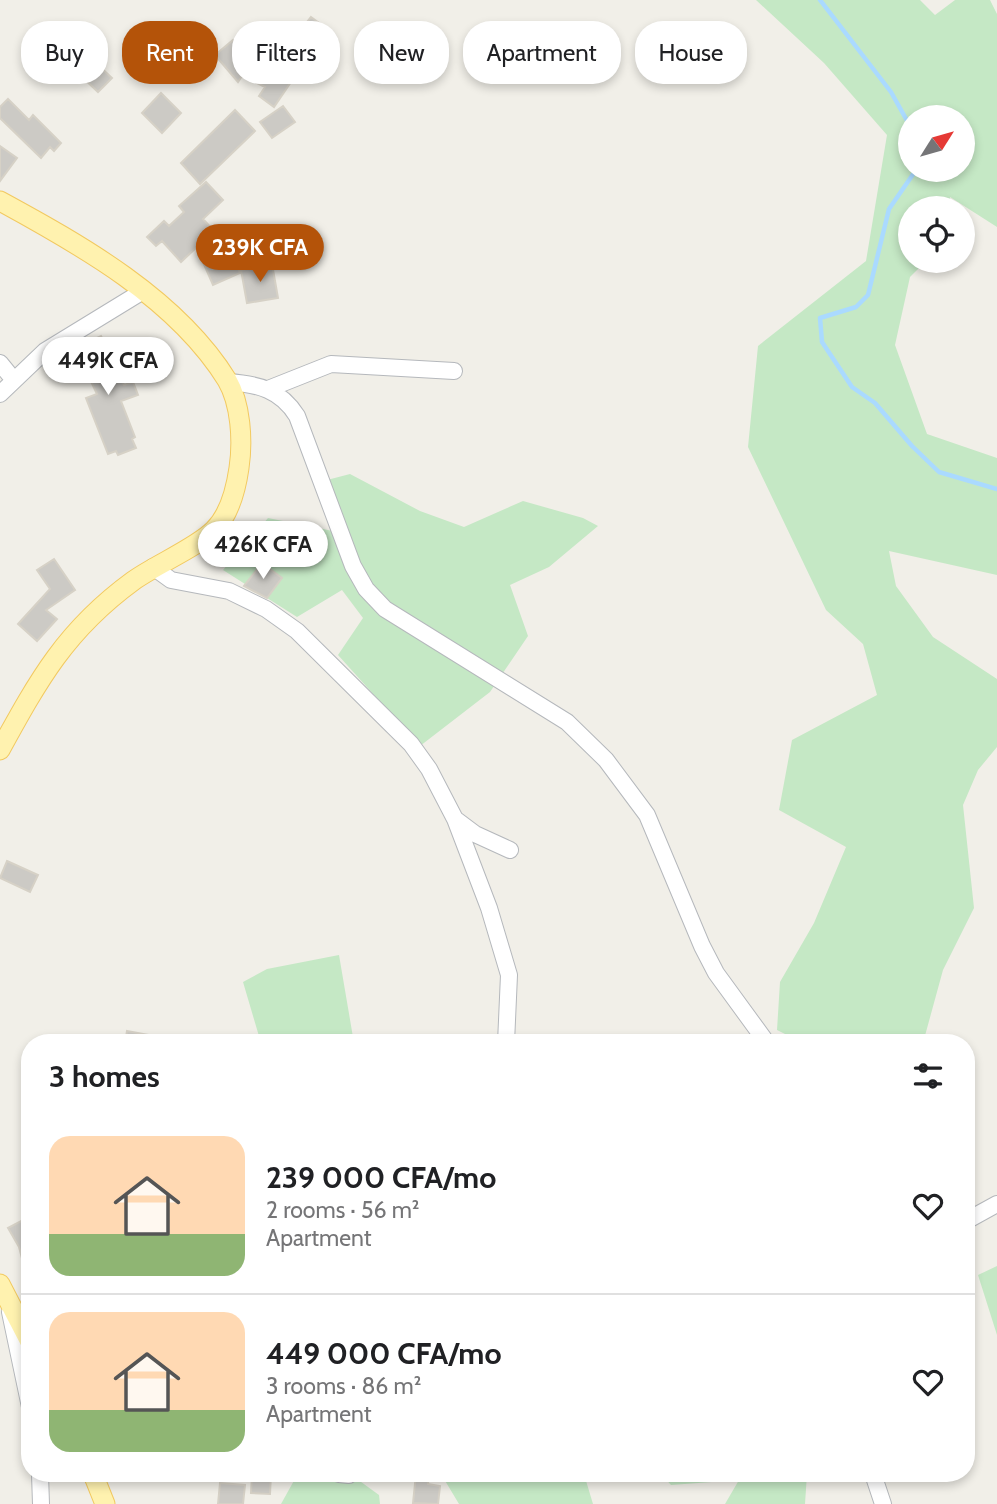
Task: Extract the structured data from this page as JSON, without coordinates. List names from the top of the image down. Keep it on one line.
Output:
{"north":"top right","page":{"chip":["Buy","Rent","Filters","New","Apartment","House"],"price":["239K CFA","449K CFA","426K CFA"],"heading":"3 homes","list":[{"name":"239 000 CFA/mo","note":"2 rooms · 56 m² · Apartment"},{"name":"449 000 CFA/mo","note":"3 rooms · 86 m² · Apartment"}]}}
